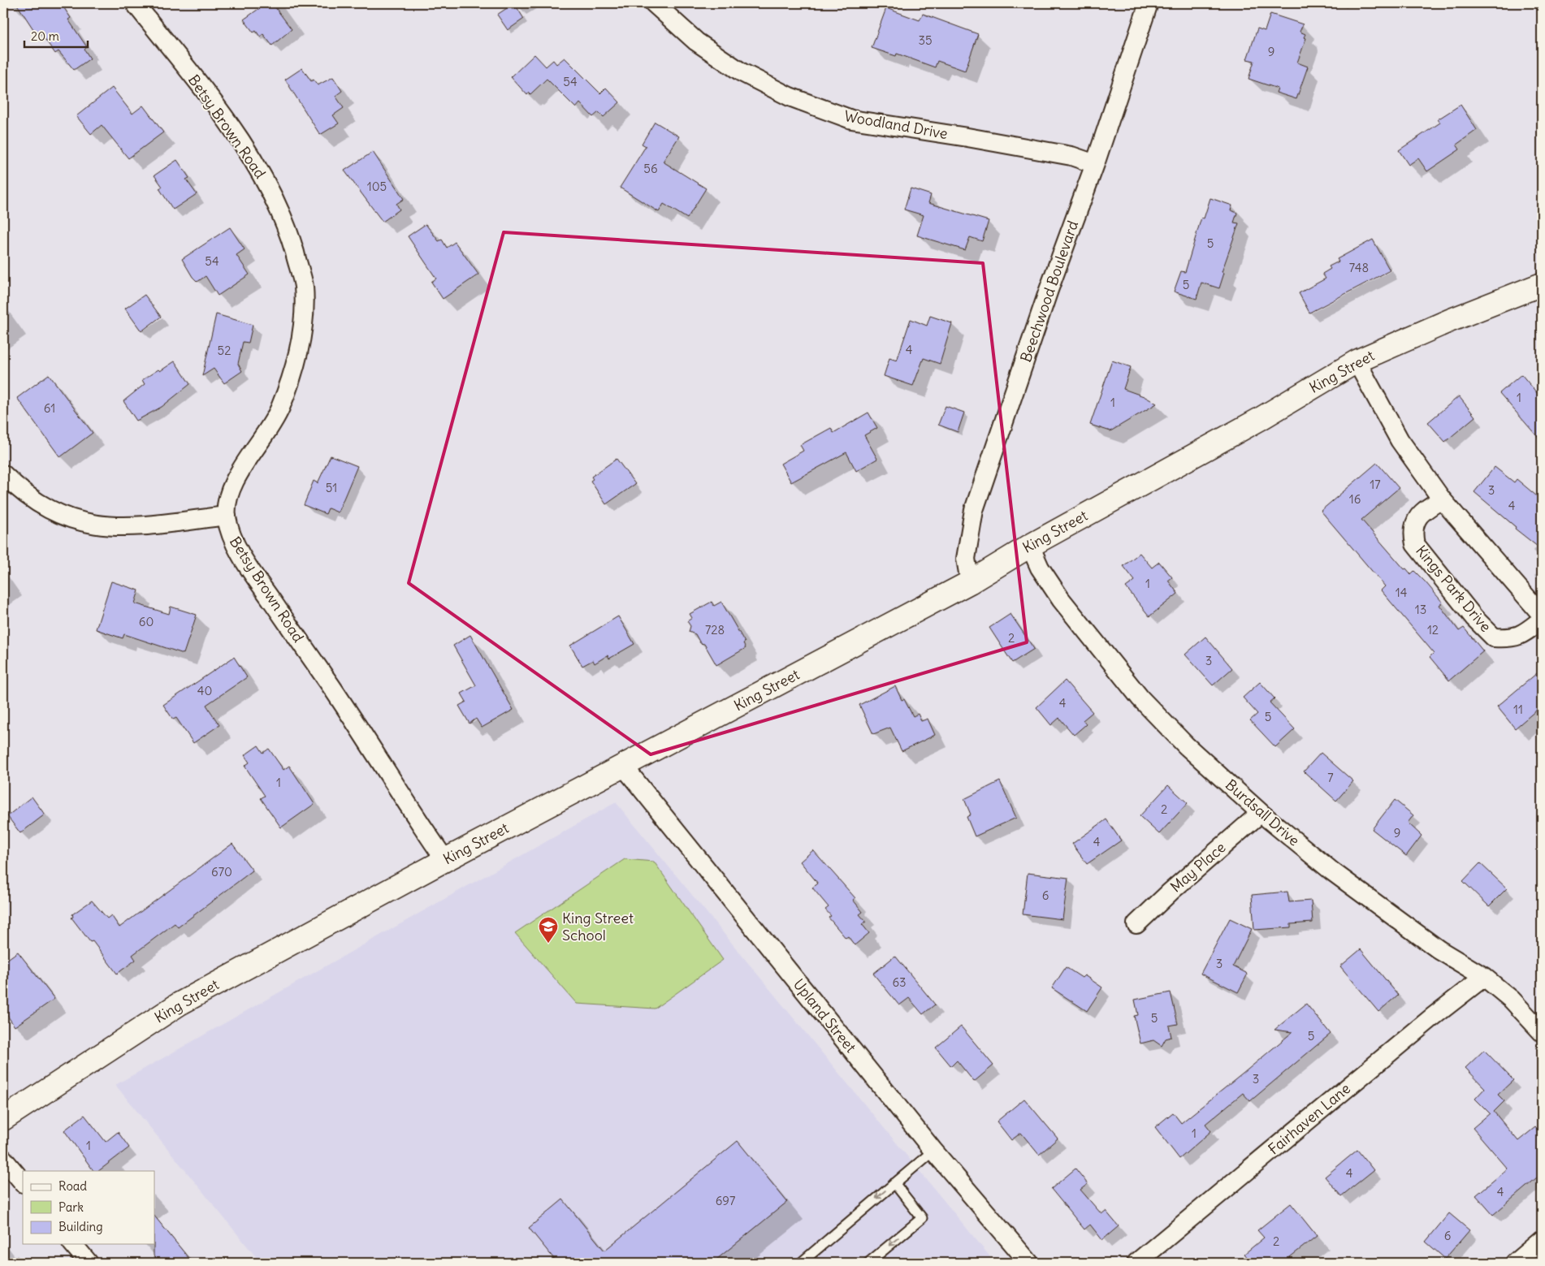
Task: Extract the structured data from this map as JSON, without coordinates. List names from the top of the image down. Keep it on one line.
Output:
{"streets":{"main road":["King Street"],"street":["Woodland Drive","Betsy Brown Road","Beechwood Boulevard","Kings Park Drive","Burdsall Drive","May Place","Upland Street","Fairhaven Lane"]},"crossings":[["Woodland Drive","Beechwood Boulevard"],["Betsy Brown Road","King Street"],["Beechwood Boulevard","King Street"],["King Street","Burdsall Drive"],["King Street","Upland Street"],["Burdsall Drive","May Place"],["Burdsall Drive","Fairhaven Lane"]],"places":{"school or university":["King Street School"]},"house_numbers":["35","9","54","56","105","5","54","748","5","4","52","1","1","61","17","51","3","16","4","1","14","13","60","728","12","2","3","40","4","11","5","7","1","2","9","4","670","6","3","63","5","5","3","1","1","4","4","697","6","2"],"legend":["Road","Park","Building"],"scale_bar":"20 m"}
